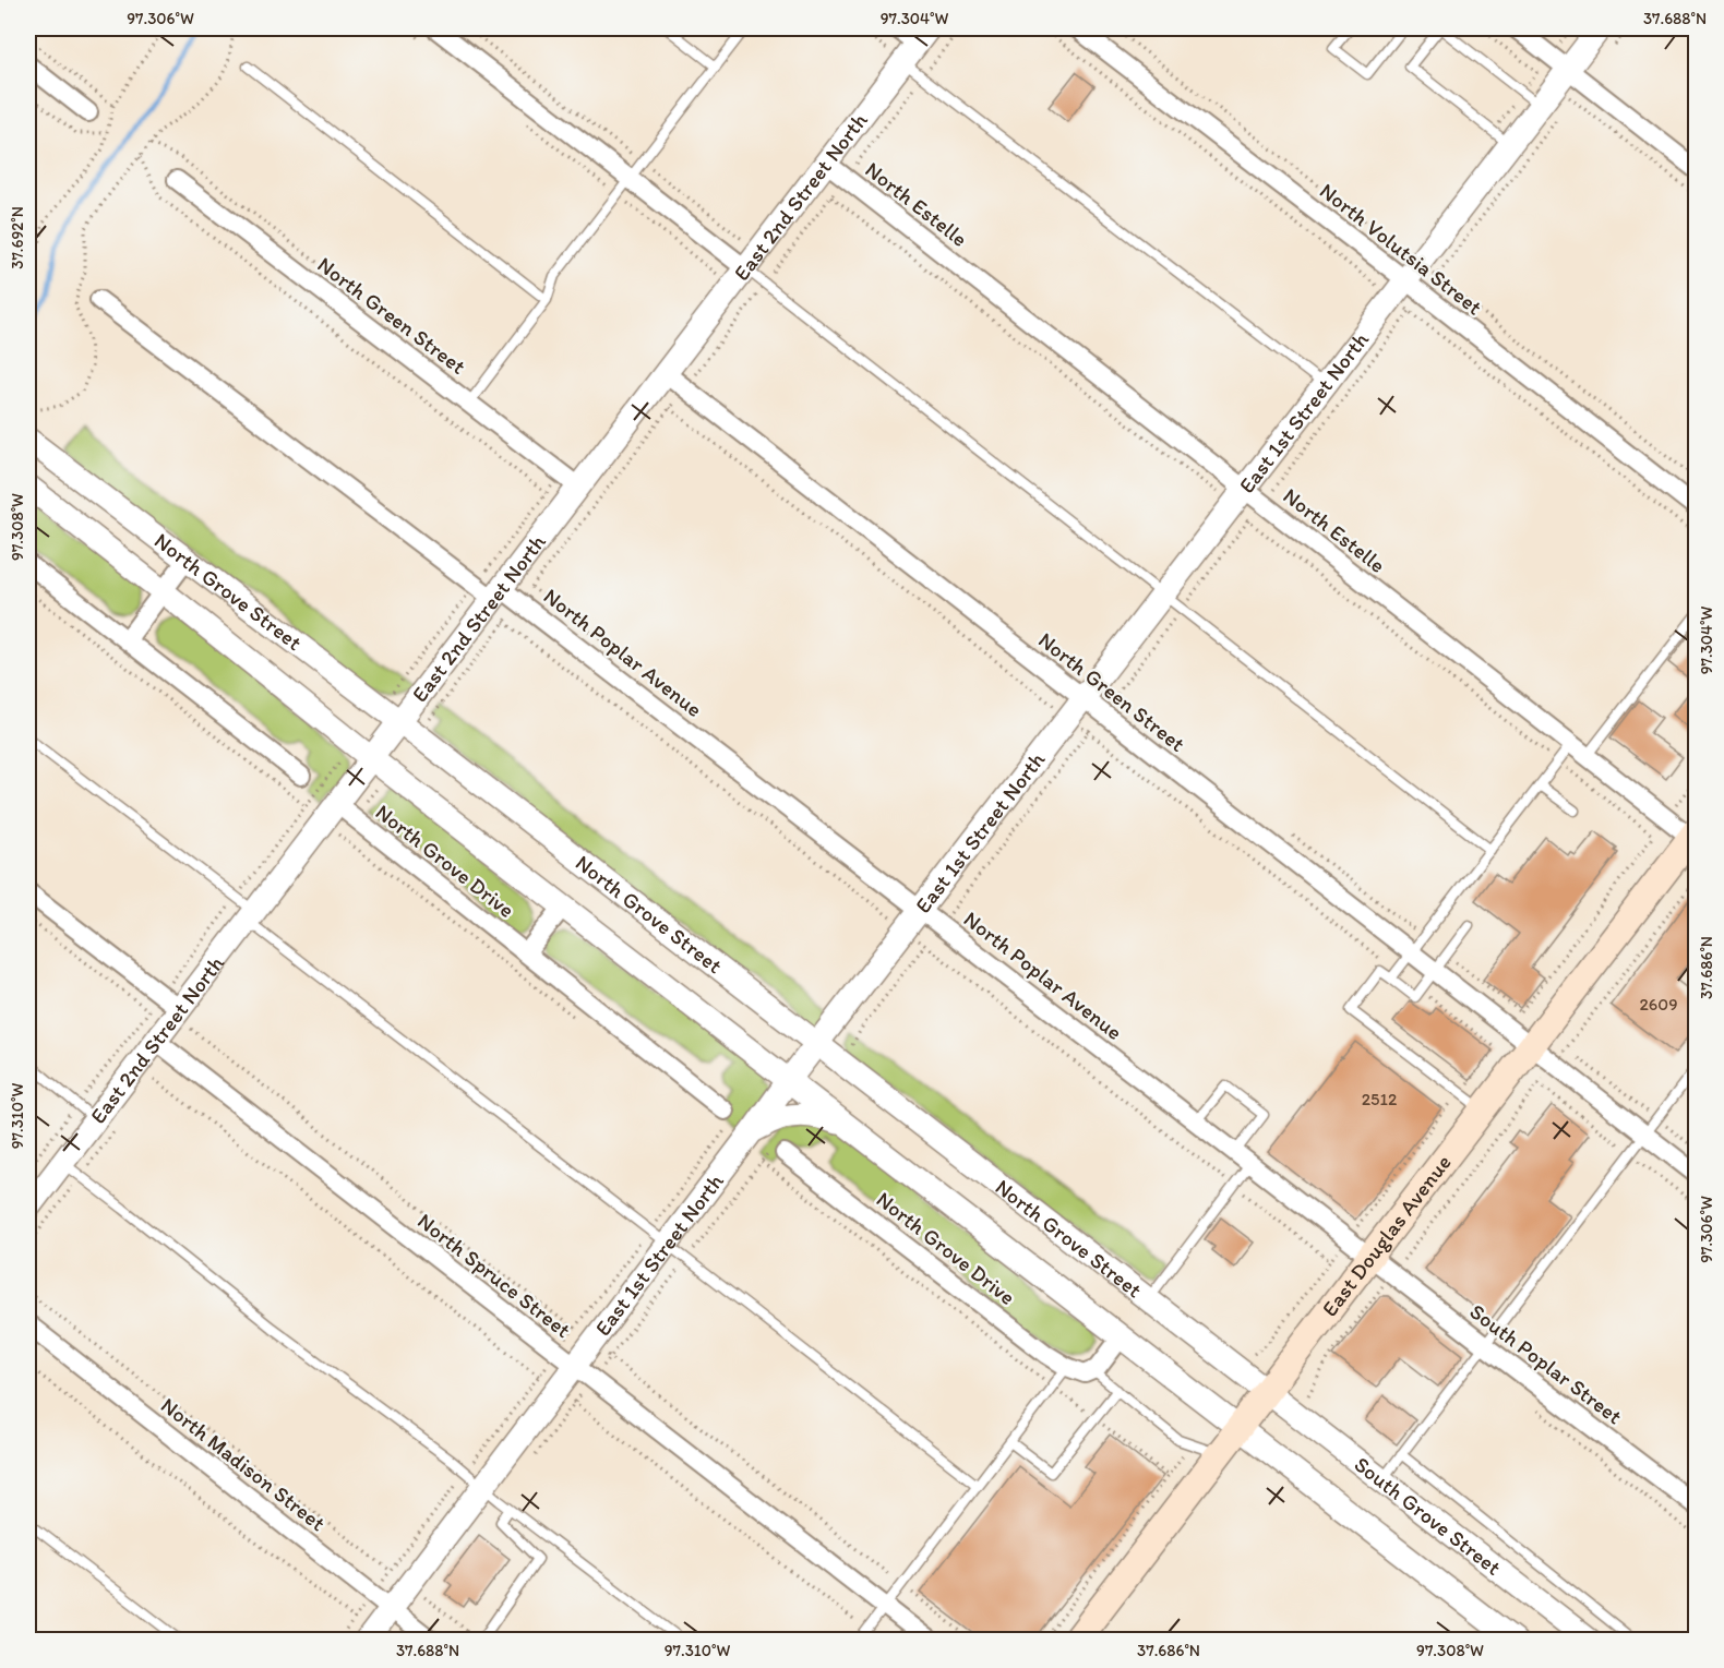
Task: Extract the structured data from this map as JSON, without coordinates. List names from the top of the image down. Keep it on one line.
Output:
{"streets":{"main road":["East Douglas Avenue"],"street":["East 2nd Street North","North Estelle","North Volutsia Street","North Green Street","East 1st Street North","North Grove Street","North Poplar Avenue","North Grove Drive","North Spruce Street","South Poplar Street","North Madison Street","South Grove Street"]},"crossings":[["East 2nd Street North","North Estelle"],["East 2nd Street North","North Green Street"],["East 2nd Street North","North Grove Street"],["East 2nd Street North","North Poplar Avenue"],["East 2nd Street North","North Grove Drive"],["East 2nd Street North","North Spruce Street"],["North Estelle","East 1st Street North"],["North Estelle","East Douglas Avenue"],["North Volutsia Street","East 1st Street North"],["North Green Street","East 1st Street North"],["North Green Street","East Douglas Avenue"],["East 1st Street North","North Grove Street"],["East 1st Street North","North Poplar Avenue"],["East 1st Street North","North Spruce Street"],["East 1st Street North","North Madison Street"],["North Grove Street","East Douglas Avenue"],["North Grove Street","South Grove Street"],["North Poplar Avenue","East Douglas Avenue"],["North Poplar Avenue","South Poplar Street"],["East Douglas Avenue","South Poplar Street"],["East Douglas Avenue","South Grove Street"]],"house_numbers":["2609","2512"],"coordinates":["97.306°W","97.304°W","37.688°N","37.692°N","97.308°W","37.686°N","97.310°W"]}
